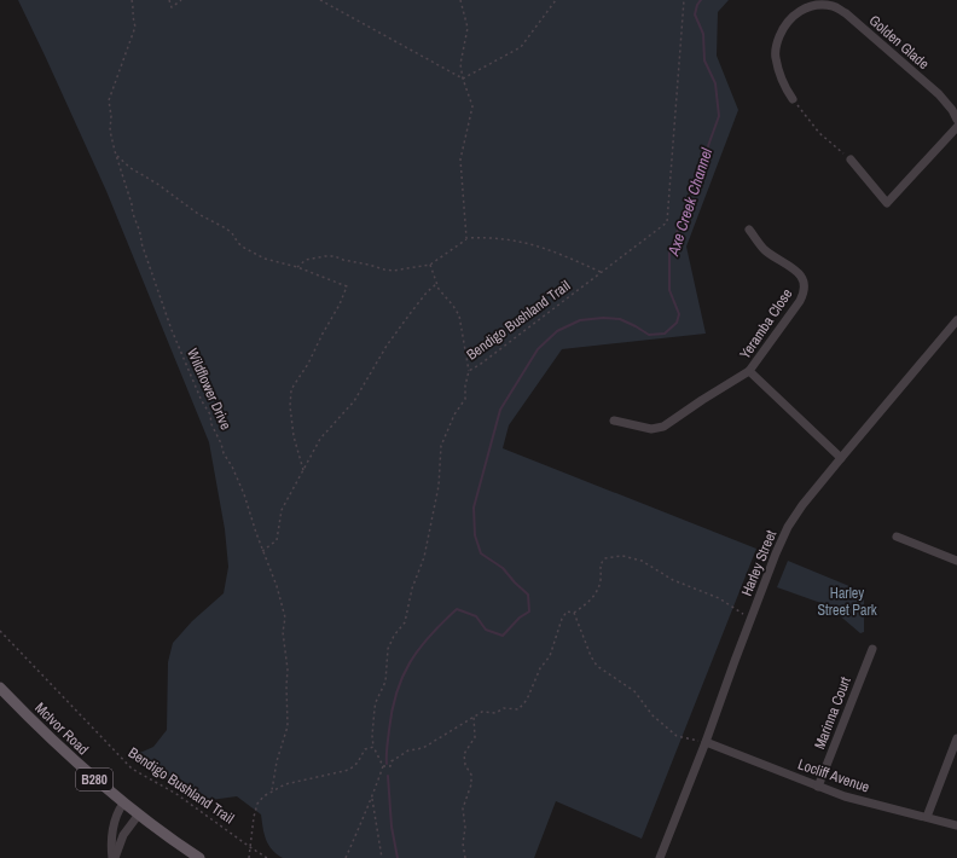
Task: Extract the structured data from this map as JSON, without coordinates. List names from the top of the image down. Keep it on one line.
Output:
{"streets":{"main road":["McIvor Road","B280"],"street":["Golden Glade","Yeramba Close","Harley Street","Marinna Court","Locliff Avenue"],"path":["Bendigo Bushland Trail","Wildflower Drive"]},"crossings":[["Bendigo Bushland Trail","Wildflower Drive"],["Yeramba Close","Harley Street"],["Harley Street","Locliff Avenue"],["Marinna Court","Locliff Avenue"]],"water":["Axe Creek Channel"],"parks":["Harley Street Park"]}
